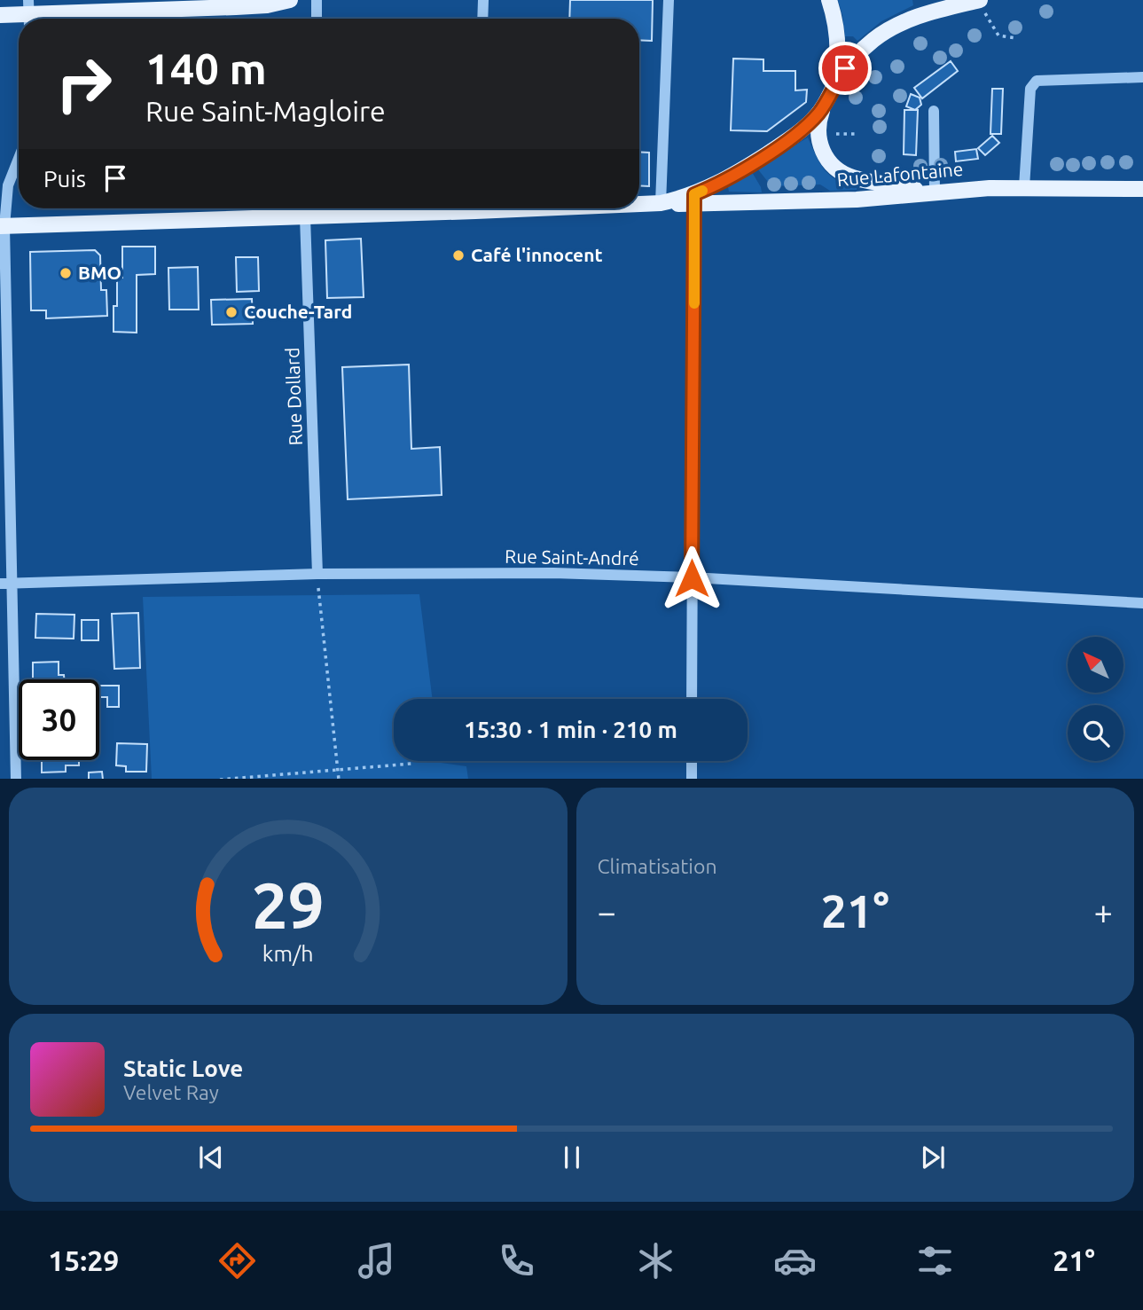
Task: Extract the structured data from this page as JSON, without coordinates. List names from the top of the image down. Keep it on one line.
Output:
{"streets":{"main road":["Rue Lafontaine"],"street":["Rue Dollard","Rue Saint-André"]},"crossings":[["Rue Lafontaine","Rue Dollard"],["Rue Dollard","Rue Saint-André"]],"places":["Café l'innocent","BMO","Couche-Tard"],"north":"top left","page":{"turn":["140 m","Rue Saint-Magloire"],"then":"Puis","limit":"30","trip":"15:30 · 1 min · 210 m","tile":"Climatisation","heat":["−","21°","+"],"song":["Static Love","Velvet Ray"],"tabs":["15:29","21°"],"gauge":["29","km/h"]}}
